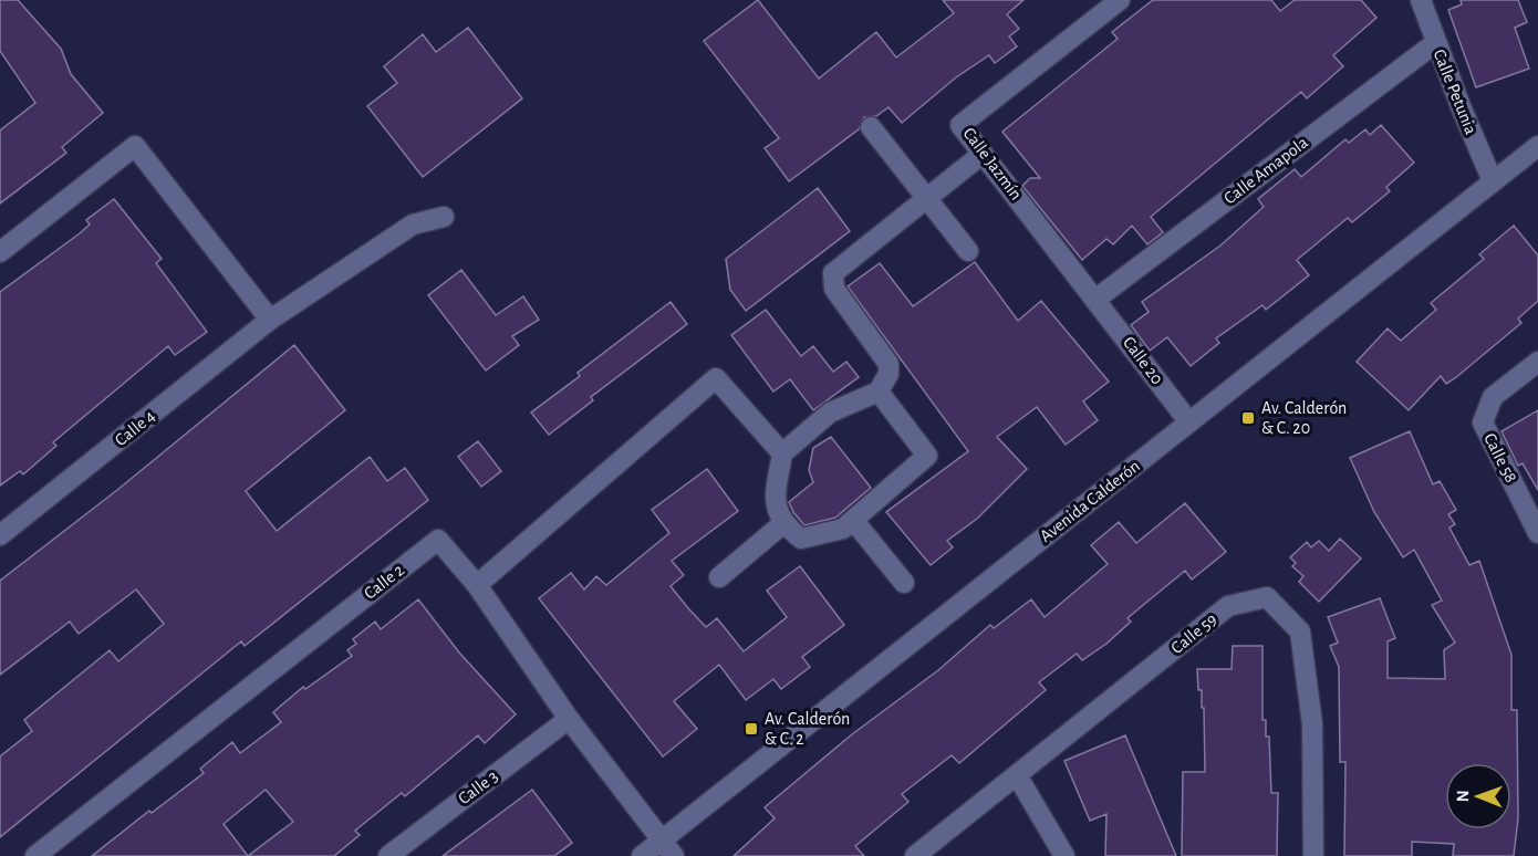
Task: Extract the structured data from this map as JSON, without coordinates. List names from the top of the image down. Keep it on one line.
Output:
{"streets":{"street":["Calle Petunia","Calle Jazmín","Calle Amapola","Calle 20","Calle 4","Calle 58","Avenida Calderón","Calle 2","Calle 59","Calle 3"]},"crossings":[["Calle Petunia","Calle Amapola"],["Calle Petunia","Avenida Calderón"],["Calle Jazmín","Calle Amapola"],["Calle Jazmín","Calle 20"],["Calle Amapola","Calle 20"],["Calle 20","Avenida Calderón"],["Avenida Calderón","Calle 2"],["Calle 2","Calle 3"]],"places":{"transit":["Av. Calderón & C. 20","Av. Calderón & C. 2"]},"north":"left"}
